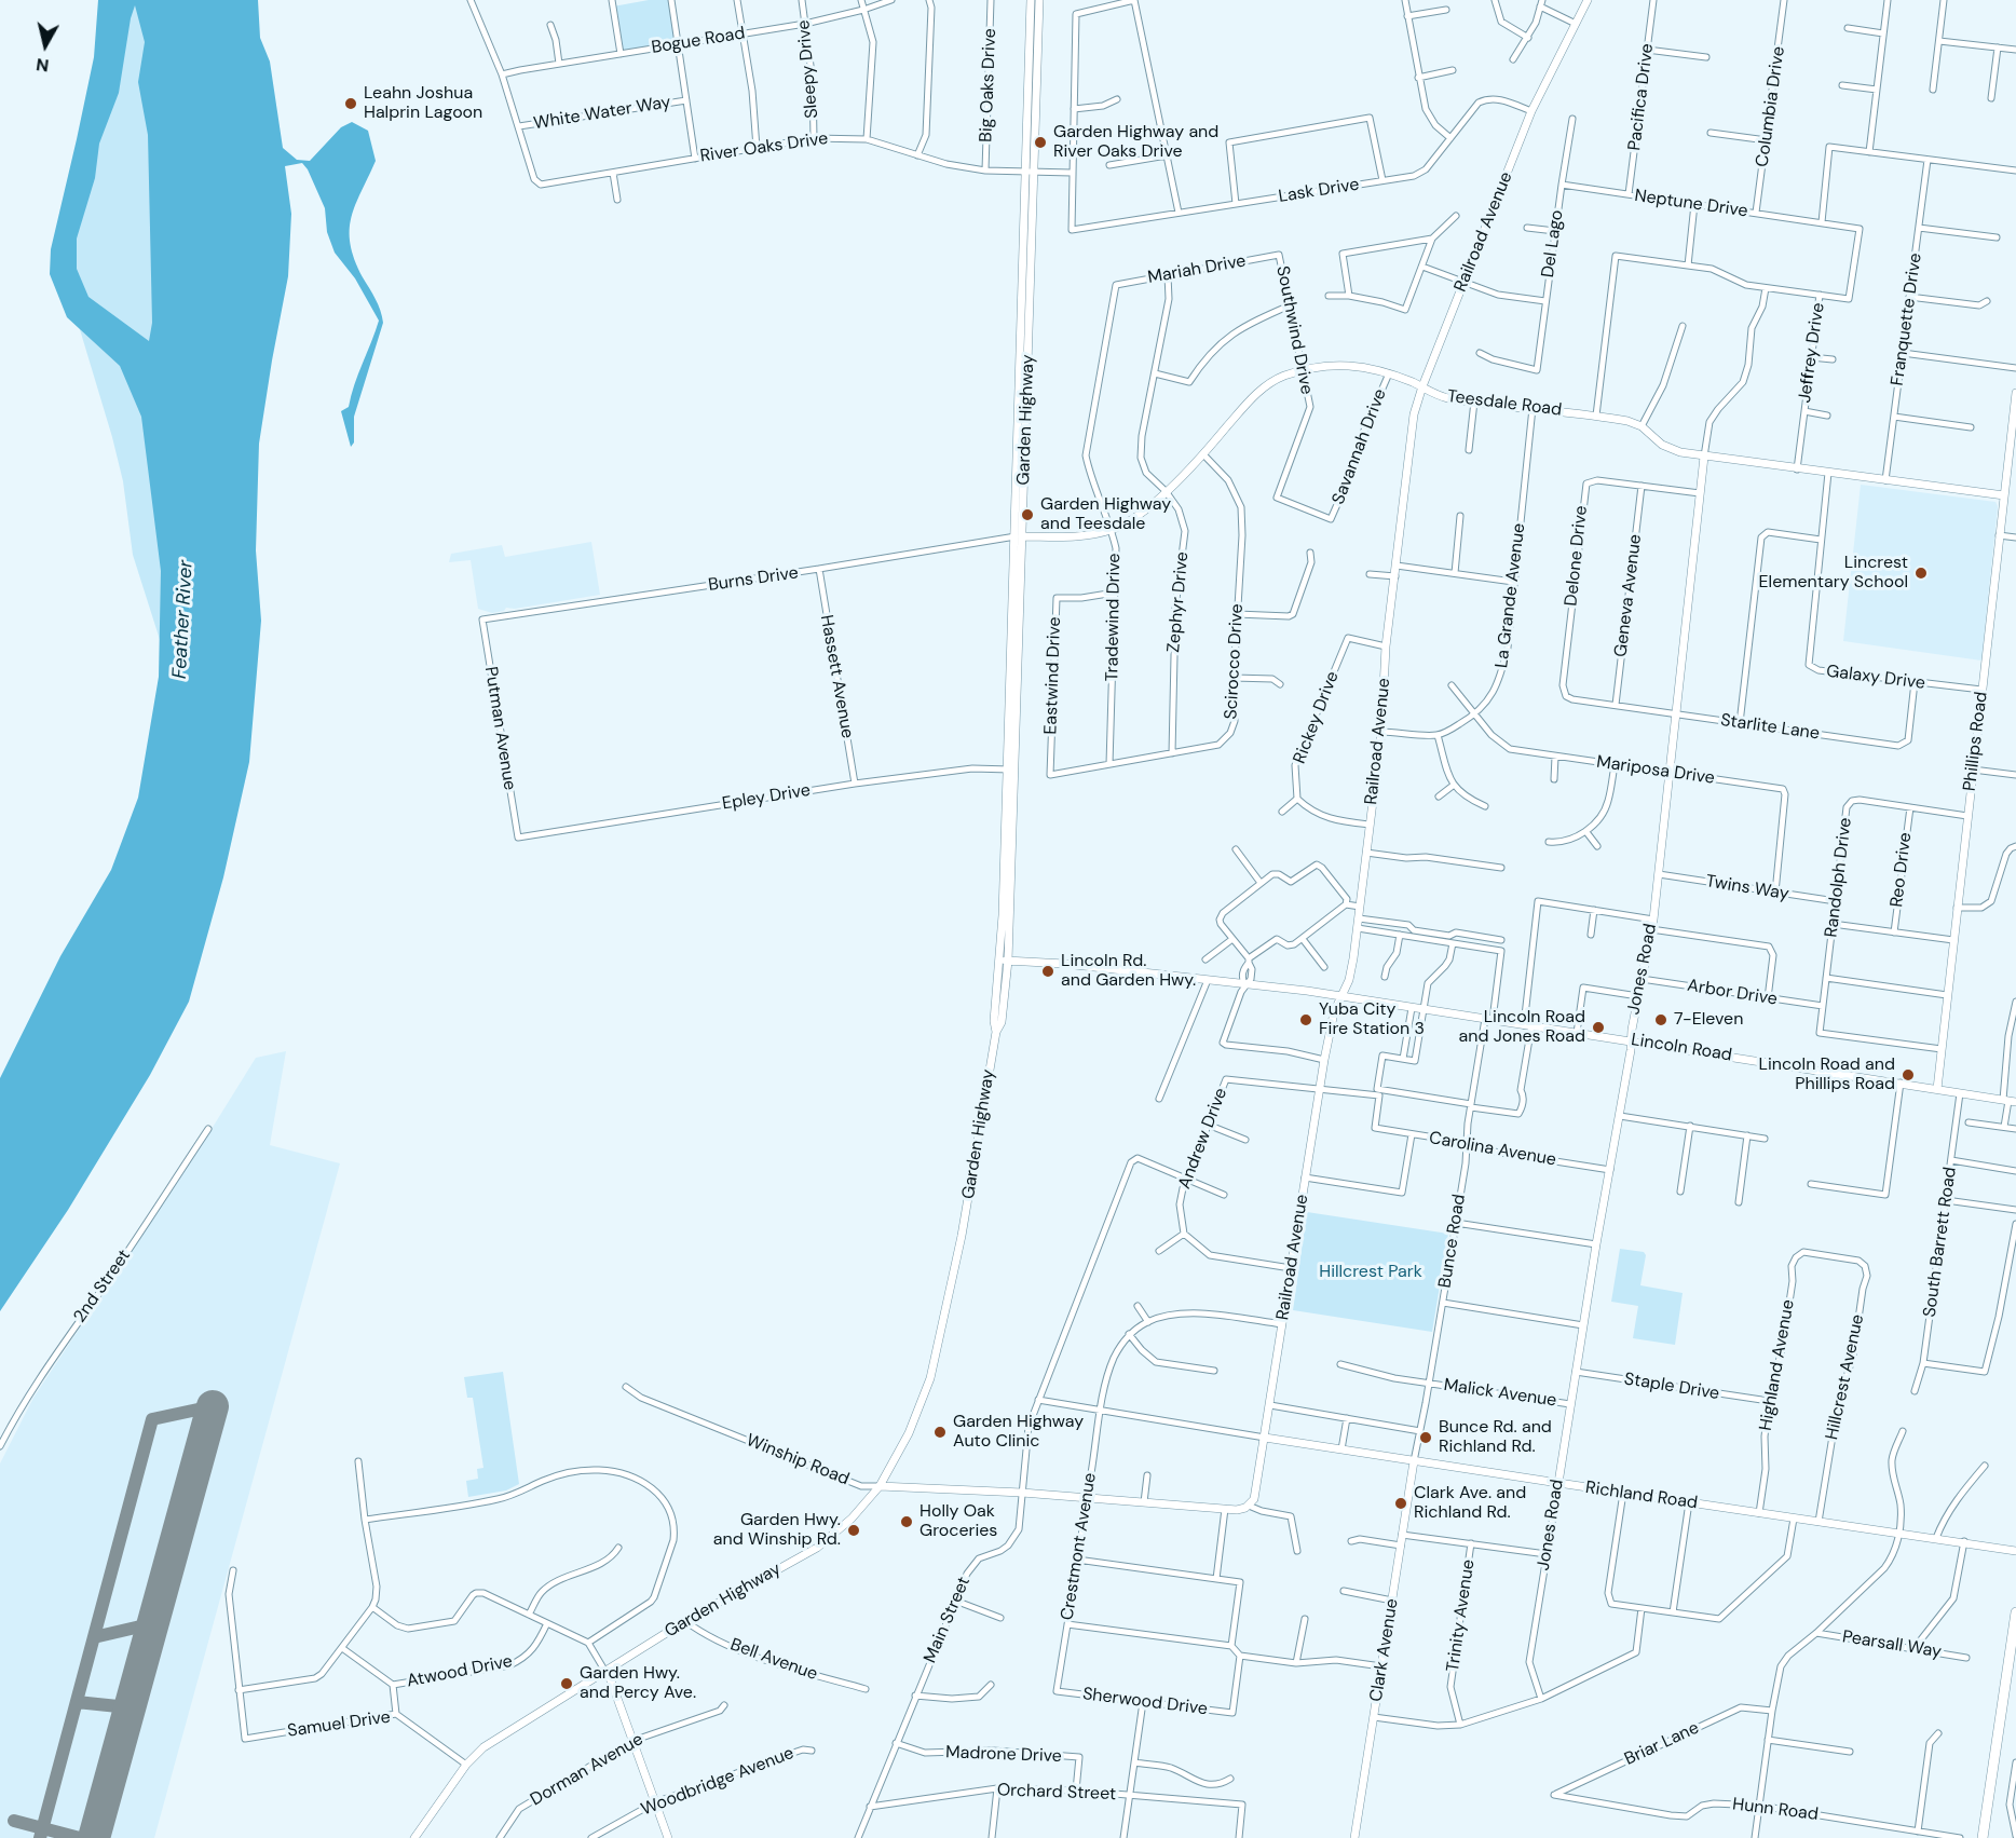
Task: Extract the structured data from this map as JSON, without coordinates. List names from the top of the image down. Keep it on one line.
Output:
{"streets":{"street":["Bogue Road","Sleepy Drive","Big Oaks Drive","Pacifica Drive","Columbia Drive","White Water Way","River Oaks Drive","Lask Drive","Neptune Drive","Railroad Avenue","Del Lago","Mariah Drive","Franquette Drive","Southwind Drive","Jeffrey Drive","Teesdale Road","Garden Highway","Savannah Drive","Delone Drive","Burns Drive","La Grande Avenue","Geneva Avenue","Zephyr Drive","Tradewind Drive","Scirocco Drive","Eastwind Drive","Hassett Avenue","Galaxy Drive","Rickey Drive","Starlite Lane","Putman Avenue","Phillips Road","Mariposa Drive","Epley Drive","Reo Drive","Randolph Drive","Twins Way","Jones Road","Arbor Drive","Lincoln Road","Andrew Drive","Carolina Avenue","Bunce Road","South Barrett Road","2nd Street","Highland Avenue","Hillcrest Avenue","Staple Drive","Malick Avenue","Winship Road","Richland Road","Crestmont Avenue","Trinity Avenue","Main Street","Pearsall Way","Clark Avenue","Bell Avenue","Atwood Drive","Sherwood Drive","Samuel Drive","Briar Lane","Madrone Drive","Dorman Avenue","Woodbridge Avenue","Orchard Street","Hunn Road"]},"crossings":[["Bogue Road","Sleepy Drive"],["Sleepy Drive","River Oaks Drive"],["Big Oaks Drive","River Oaks Drive"],["Pacifica Drive","Neptune Drive"],["Columbia Drive","Neptune Drive"],["White Water Way","River Oaks Drive"],["River Oaks Drive","Lask Drive"],["River Oaks Drive","Garden Highway"],["Lask Drive","Railroad Avenue"],["Neptune Drive","Del Lago"],["Neptune Drive","Jeffrey Drive"],["Railroad Avenue","Teesdale Road"],["Railroad Avenue","Rickey Drive"],["Railroad Avenue","Lincoln Road"],["Railroad Avenue","Andrew Drive"],["Railroad Avenue","Winship Road"],["Railroad Avenue","Richland Road"],["Railroad Avenue","Crestmont Avenue"],["Mariah Drive","Southwind Drive"],["Mariah Drive","Zephyr Drive"],["Mariah Drive","Tradewind Drive"],["Franquette Drive","Teesdale Road"],["Southwind Drive","Teesdale Road"],["Southwind Drive","Savannah Drive"],["Jeffrey Drive","Teesdale Road"],["Teesdale Road","Garden Highway"],["Teesdale Road","Savannah Drive"],["Teesdale Road","Burns Drive"],["Teesdale Road","La Grande Avenue"],["Teesdale Road","Zephyr Drive"],["Teesdale Road","Tradewind Drive"],["Teesdale Road","Scirocco Drive"],["Teesdale Road","Galaxy Drive"],["Teesdale Road","Phillips Road"],["Teesdale Road","Jones Road"],["Garden Highway","Burns Drive"],["Garden Highway","Epley Drive"],["Garden Highway","Lincoln Road"],["Garden Highway","Winship Road"],["Garden Highway","Bell Avenue"],["Garden Highway","Samuel Drive"],["Delone Drive","Geneva Avenue"],["Delone Drive","Starlite Lane"],["Delone Drive","Jones Road"],["Burns Drive","Hassett Avenue"],["Burns Drive","Putman Avenue"],["La Grande Avenue","Mariposa Drive"],["Geneva Avenue","Starlite Lane"],["Zephyr Drive","Scirocco Drive"],["Tradewind Drive","Scirocco Drive"],["Tradewind Drive","Eastwind Drive"],["Scirocco Drive","Eastwind Drive"],["Hassett Avenue","Epley Drive"],["Galaxy Drive","Starlite Lane"],["Galaxy Drive","Phillips Road"],["Starlite Lane","Jones Road"],["Putman Avenue","Epley Drive"],["Phillips Road","Randolph Drive"],["Phillips Road","Lincoln Road"],["Mariposa Drive","Twins Way"],["Mariposa Drive","Jones Road"],["Reo Drive","Randolph Drive"],["Randolph Drive","Twins Way"],["Randolph Drive","Arbor Drive"],["Twins Way","Jones Road"],["Jones Road","Arbor Drive"],["Jones Road","Lincoln Road"],["Jones Road","Carolina Avenue"],["Jones Road","Staple Drive"],["Jones Road","Malick Avenue"],["Jones Road","Richland Road"],["Lincoln Road","Bunce Road"],["Lincoln Road","South Barrett Road"],["Andrew Drive","Carolina Avenue"],["Andrew Drive","Main Street"],["Carolina Avenue","Bunce Road"],["Bunce Road","Malick Avenue"],["Bunce Road","Richland Road"],["Bunce Road","Clark Avenue"],["Highland Avenue","Hillcrest Avenue"],["Highland Avenue","Staple Drive"],["Highland Avenue","Richland Road"],["Hillcrest Avenue","Richland Road"],["Winship Road","Crestmont Avenue"],["Winship Road","Main Street"],["Richland Road","Crestmont Avenue"],["Richland Road","Main Street"],["Richland Road","Clark Avenue"],["Crestmont Avenue","Sherwood Drive"],["Main Street","Madrone Drive"],["Main Street","Orchard Street"],["Briar Lane","Hunn Road"],["Madrone Drive","Orchard Street"]],"water":["Feather River"],"parks":["Hillcrest Park"],"places":["Leahn Joshua Halprin Lagoon","Garden Highway and River Oaks Drive","Garden Highway and Teesdale","Lincrest Elementary School","Lincoln Rd. and Garden Hwy.","Yuba City Fire Station 3","7-Eleven","Lincoln Road and Jones Road","Lincoln Road and Phillips Road","Garden Highway Auto Clinic","Bunce Rd. and Richland Rd.","Clark Ave. and Richland Rd.","Holly Oak Groceries","Garden Hwy. and Winship Rd.","Garden Hwy. and Percy Ave."],"north":"bottom"}
